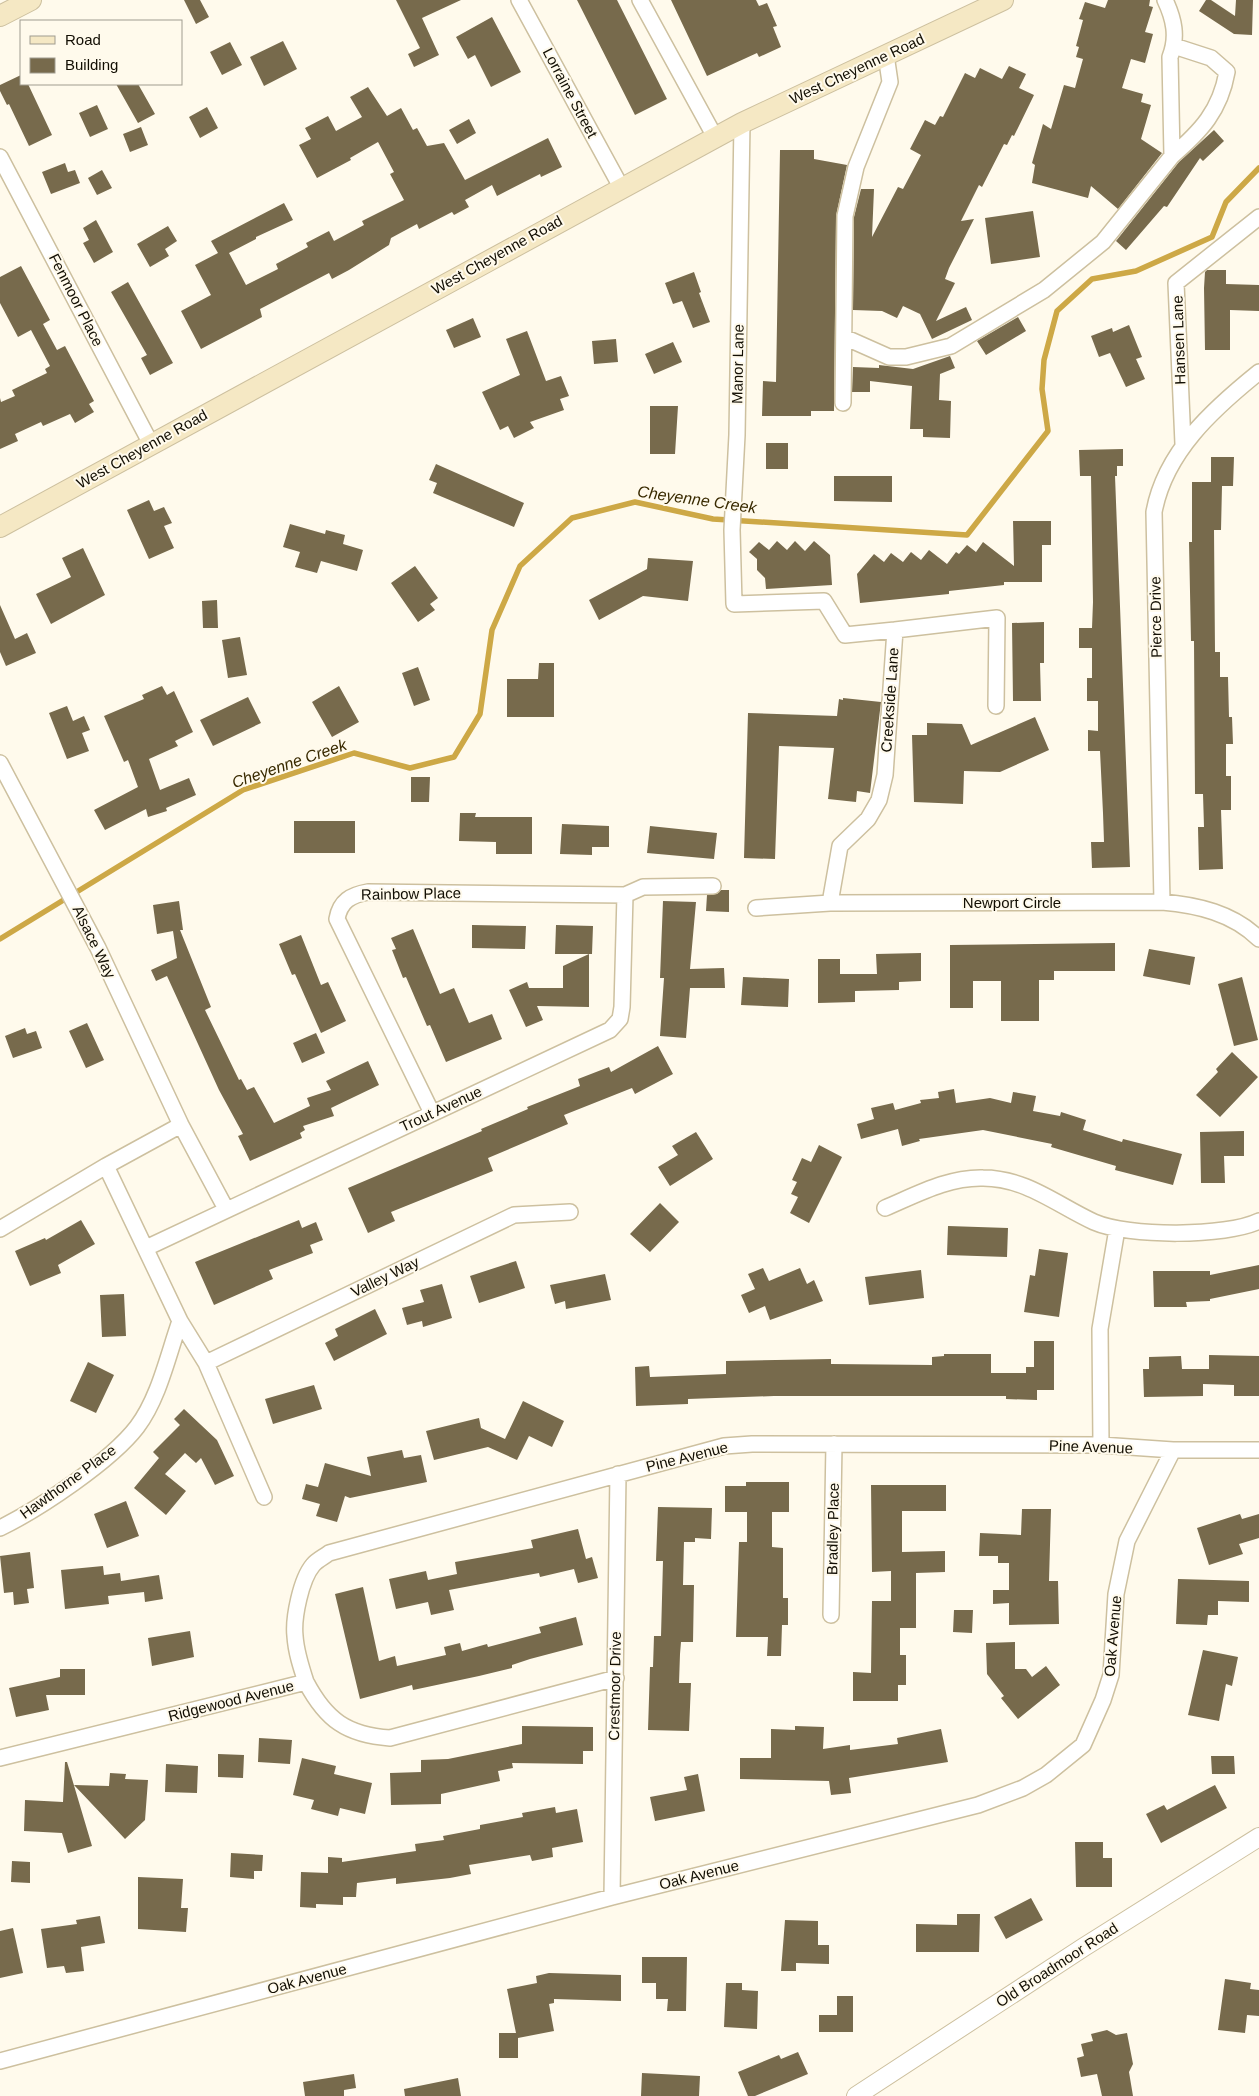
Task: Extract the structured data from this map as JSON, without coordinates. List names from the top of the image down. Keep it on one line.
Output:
{"streets":{"main road":["West Cheyenne Road"],"street":["Lorraine Street","Fenmoor Place","Hansen Lane","Manor Lane","Pierce Drive","Creekside Lane","Rainbow Place","Newport Circle","Alsace Way","Trout Avenue","Valley Way","Pine Avenue","Hawthorne Place","Bradley Place","Oak Avenue","Crestmoor Drive","Ridgewood Avenue","Old Broadmoor Road"]},"crossings":[["West Cheyenne Road","Lorraine Street"],["West Cheyenne Road","Fenmoor Place"],["West Cheyenne Road","Manor Lane"],["Hansen Lane","Pierce Drive"],["Manor Lane","Creekside Lane"],["Pierce Drive","Newport Circle"],["Creekside Lane","Newport Circle"],["Rainbow Place","Trout Avenue"],["Alsace Way","Trout Avenue"],["Pine Avenue","Bradley Place"],["Pine Avenue","Oak Avenue"],["Pine Avenue","Crestmoor Drive"],["Pine Avenue","Ridgewood Avenue"],["Oak Avenue","Crestmoor Drive"],["Crestmoor Drive","Ridgewood Avenue"]],"water":["Cheyenne Creek"],"legend":["Road","Building"]}
